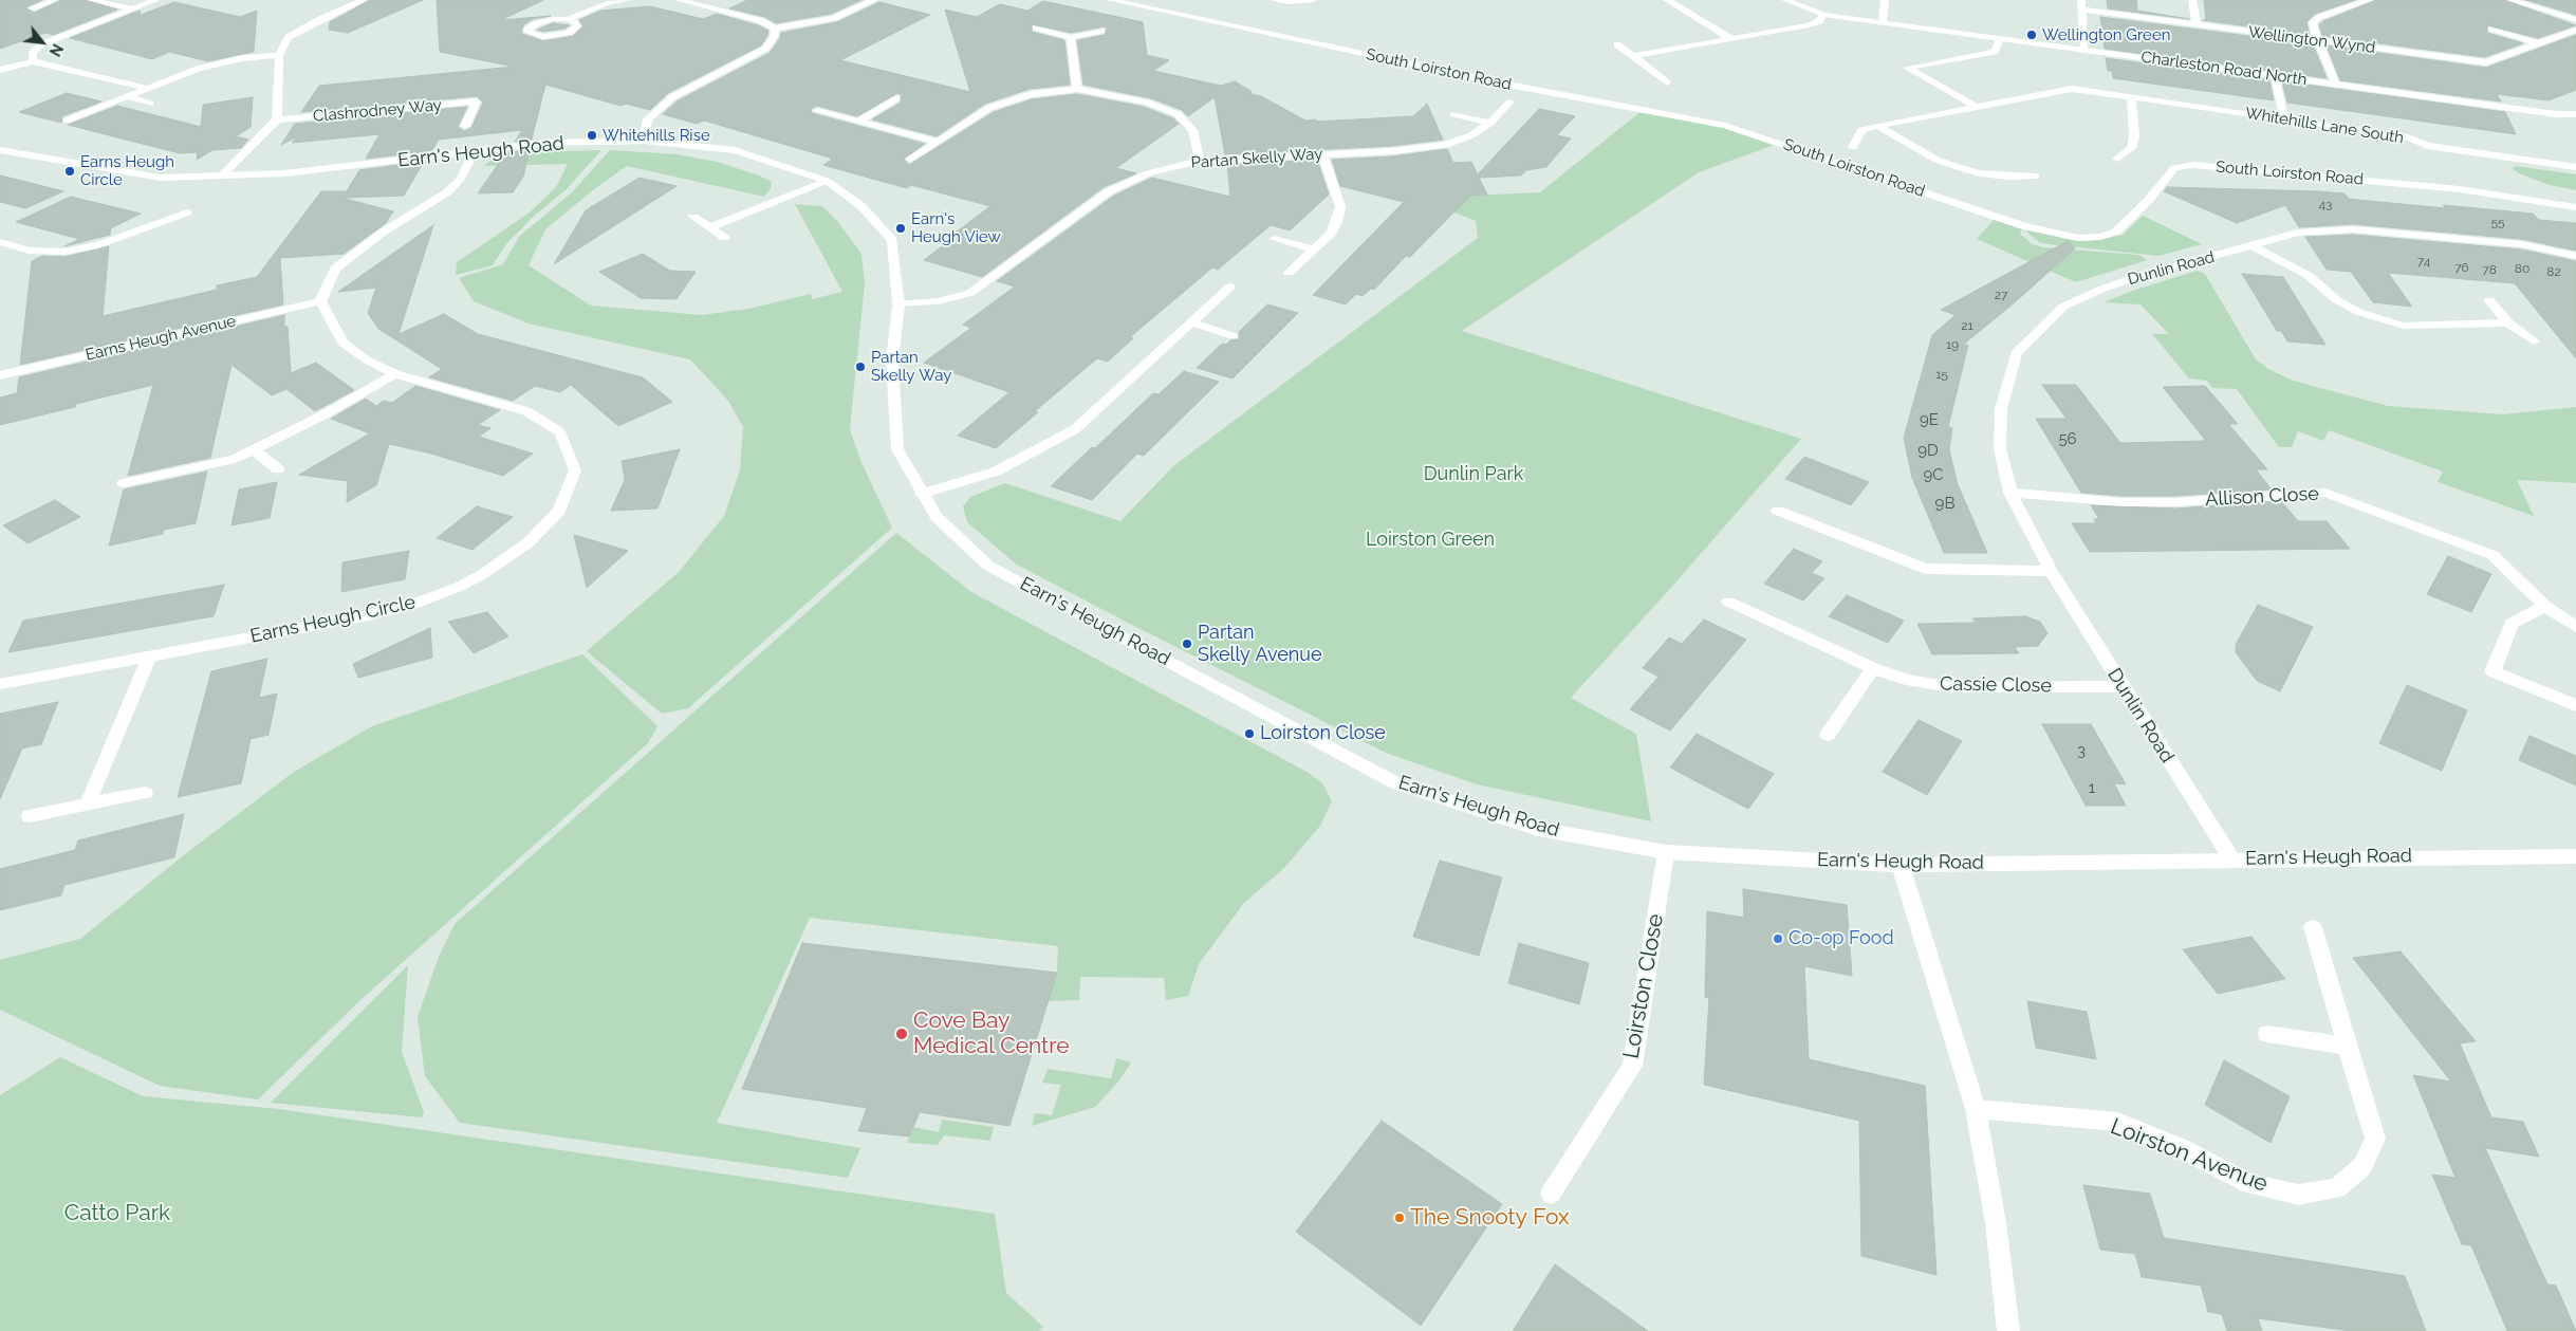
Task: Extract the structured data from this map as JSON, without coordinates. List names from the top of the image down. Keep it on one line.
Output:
{"streets":{"street":["Wellington Wynd","Charleston Road North","South Loirston Road","Clashrodney Way","Whitehills Lane South","Earn's Heugh Road","Partan Skelly Way","Dunlin Road","Earns Heugh Avenue","Allison Close","Earns Heugh Circle","Cassie Close","Loirston Close","Loirston Avenue"]},"crossings":[["Earn's Heugh Road","Partan Skelly Way"],["Earn's Heugh Road","Dunlin Road"],["Earn's Heugh Road","Loirston Close"],["Dunlin Road","Allison Close"],["Dunlin Road","Cassie Close"],["Earns Heugh Avenue","Earns Heugh Circle"]],"parks":["Dunlin Park","Loirston Green","Catto Park"],"places":["Wellington Green","Whitehills Rise","Earns Heugh Circle","Earn's Heugh View","Partan Skelly Way","Partan Skelly Avenue","Loirston Close","Co-op Food","Cove Bay Medical Centre","The Snooty Fox"],"house_numbers":["43","55","74","76","80","78","82","27","21","19","15","9E","56","9D","9C","9B","3","1"],"north":"bottom right"}
